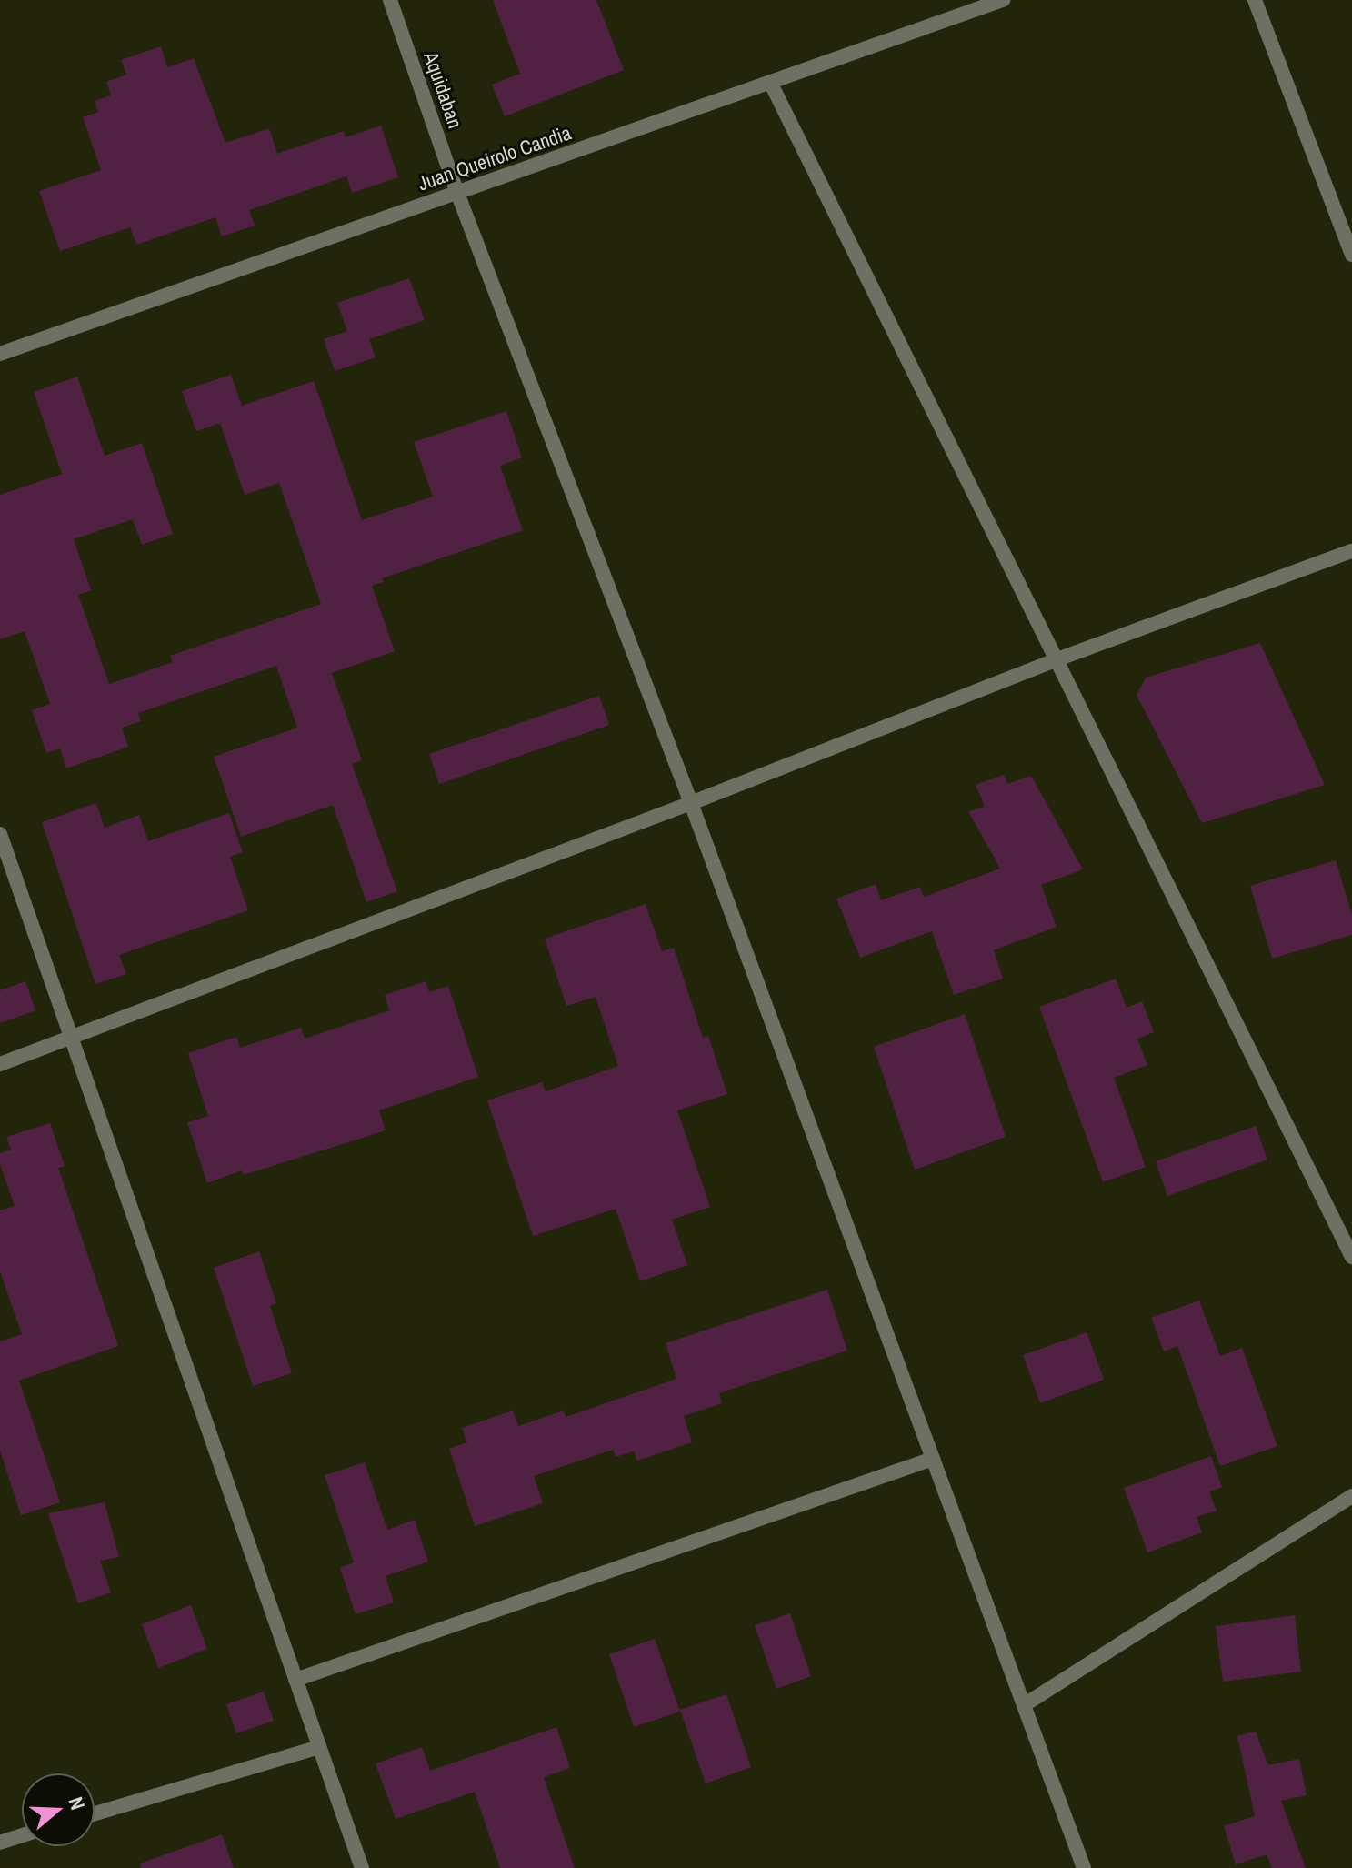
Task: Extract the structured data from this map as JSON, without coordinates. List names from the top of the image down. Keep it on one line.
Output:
{"streets":{"street":["Aquidaban","Juan Queirolo Candia"]},"crossings":[["Aquidaban","Juan Queirolo Candia"]],"north":"right"}
